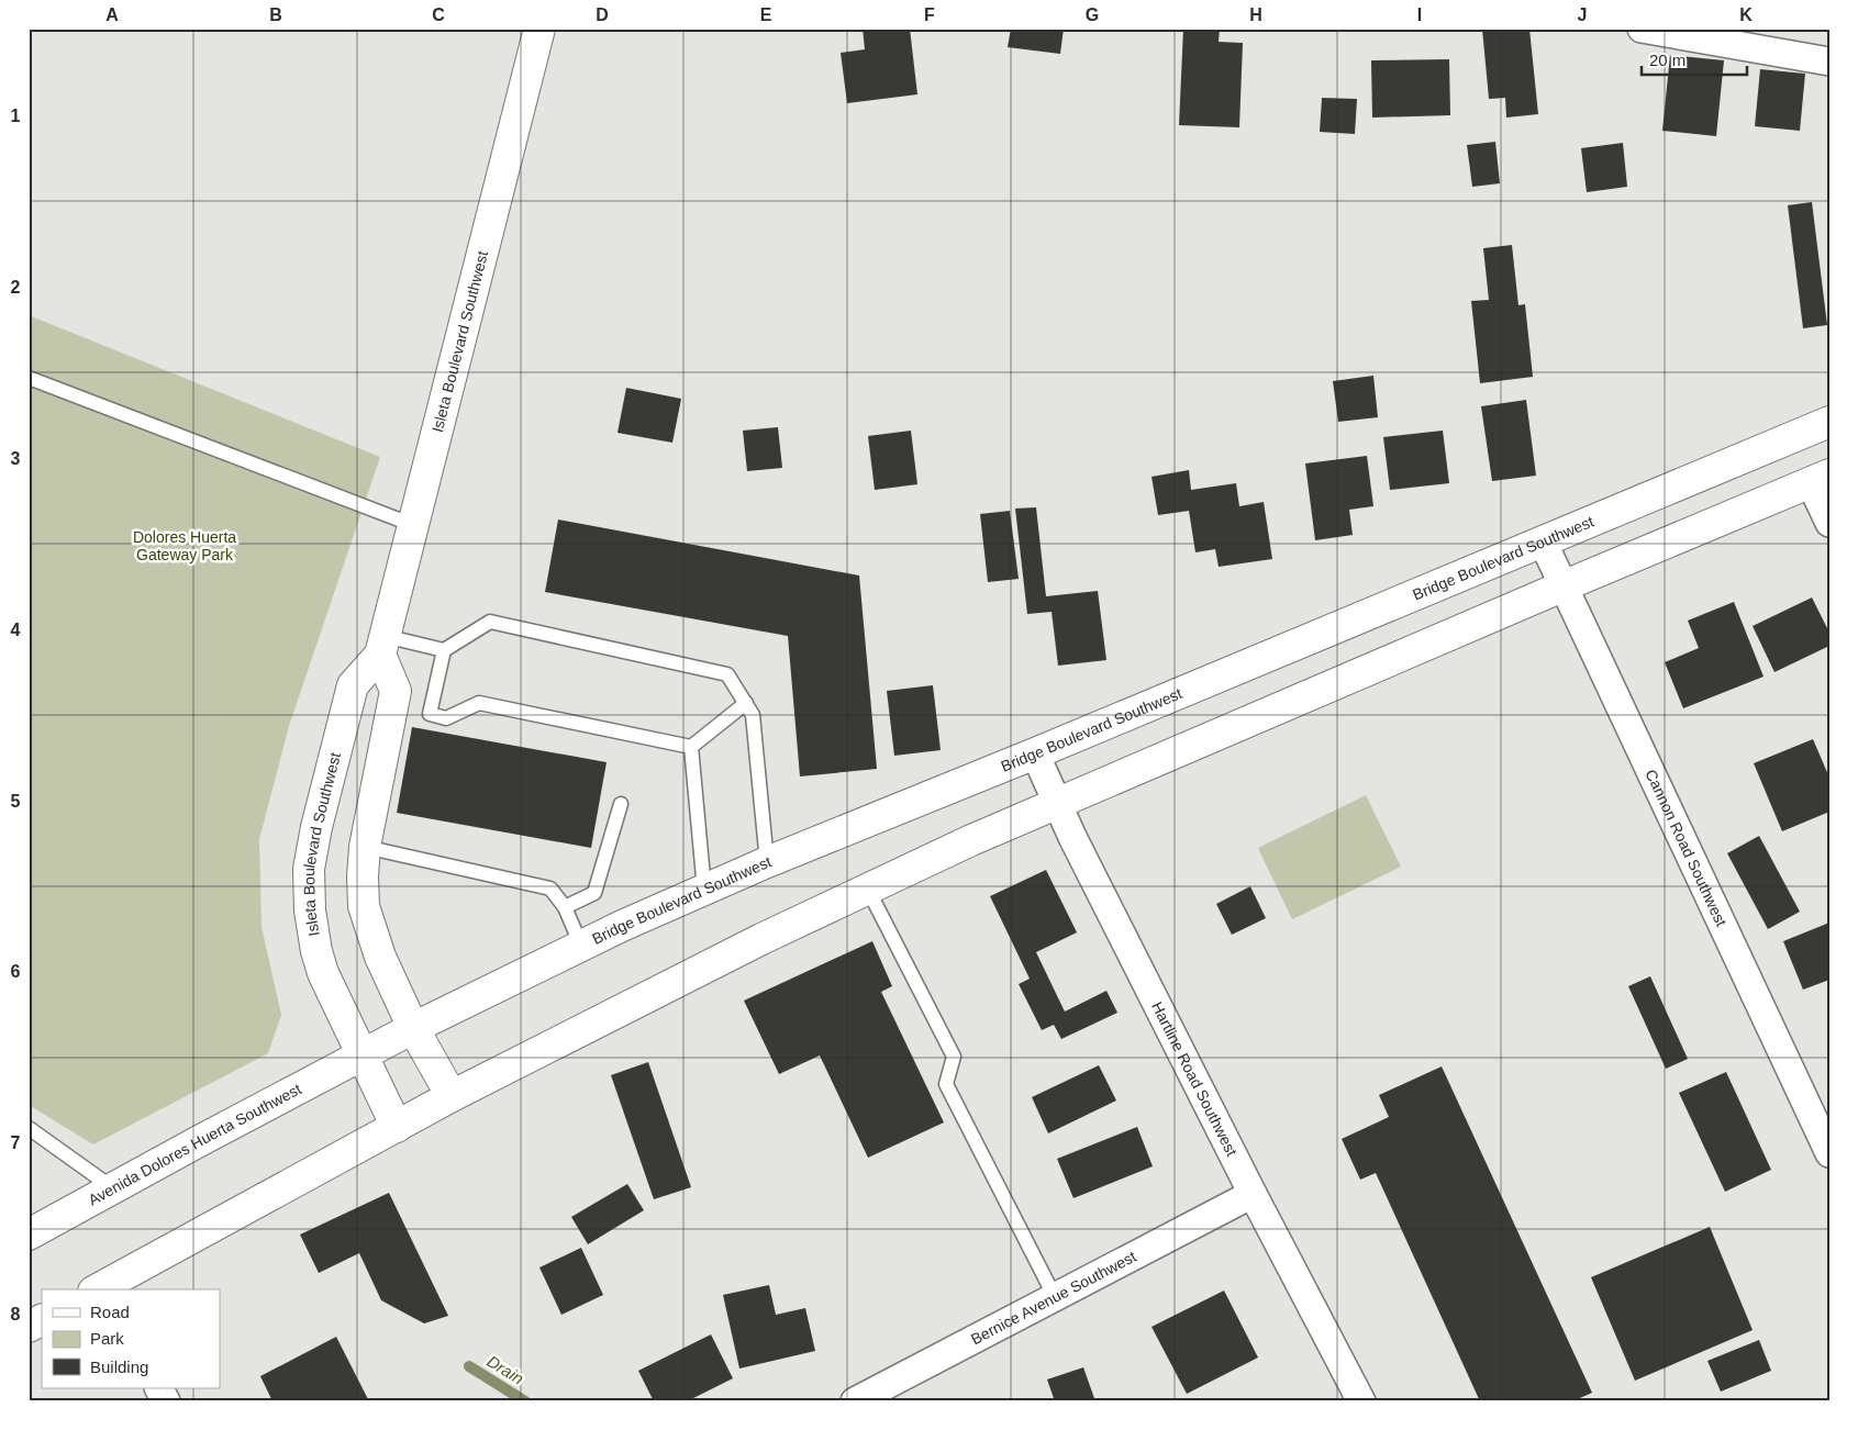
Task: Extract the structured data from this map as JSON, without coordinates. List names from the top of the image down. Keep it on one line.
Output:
{"streets":{"main road":["Isleta Boulevard Southwest","Bridge Boulevard Southwest","Avenida Dolores Huerta Southwest"],"street":["Cannon Road Southwest","Hartline Road Southwest","Bernice Avenue Southwest"]},"crossings":[["Isleta Boulevard Southwest","Bridge Boulevard Southwest"],["Isleta Boulevard Southwest","Avenida Dolores Huerta Southwest"],["Bridge Boulevard Southwest","Cannon Road Southwest"],["Bridge Boulevard Southwest","Hartline Road Southwest"],["Bridge Boulevard Southwest","Avenida Dolores Huerta Southwest"],["Hartline Road Southwest","Bernice Avenue Southwest"]],"water":["Drain"],"parks":["Dolores Huerta Gateway Park"],"legend":["Road","Park","Building"],"scale_bar":"20 m","grid":{"columns":["A","B","C","D","E","F","G","H","I","J","K"],"rows":["1","2","3","4","5","6","7","8"]}}
